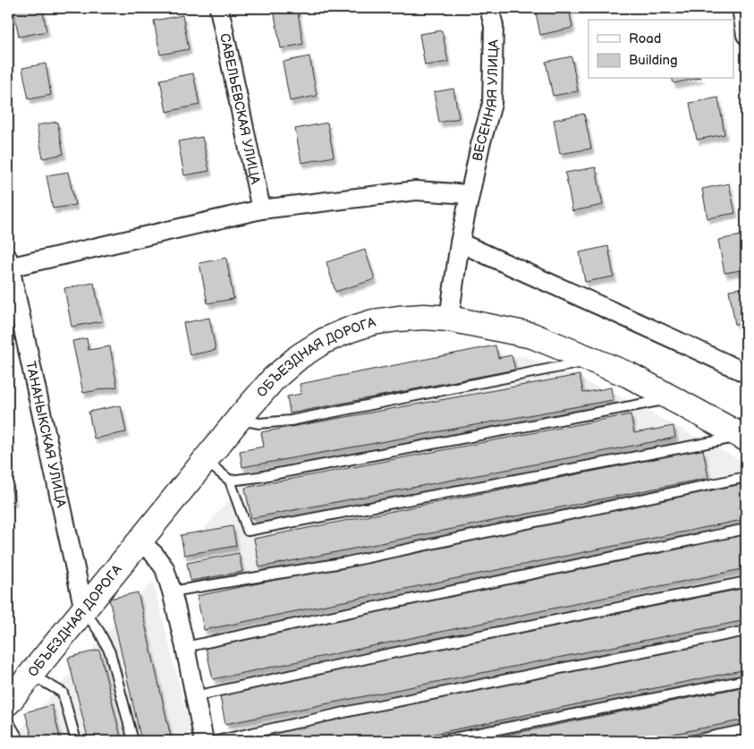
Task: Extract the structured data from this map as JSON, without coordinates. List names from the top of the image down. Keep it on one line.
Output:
{"streets":{"main road":["ОБЪЕЗДНАЯ ДОРОГА"],"street":["ВЕСЕННЯЯ УЛИЦА","САВЕЛЬЕВСКАЯ УЛИЦА","ТАНАНЫКСКАЯ УЛИЦА"]},"crossings":[["ВЕСЕННЯЯ УЛИЦА","ОБЪЕЗДНАЯ ДОРОГА"],["ОБЪЕЗДНАЯ ДОРОГА","ТАНАНЫКСКАЯ УЛИЦА"]],"legend":["Road","Building"]}
